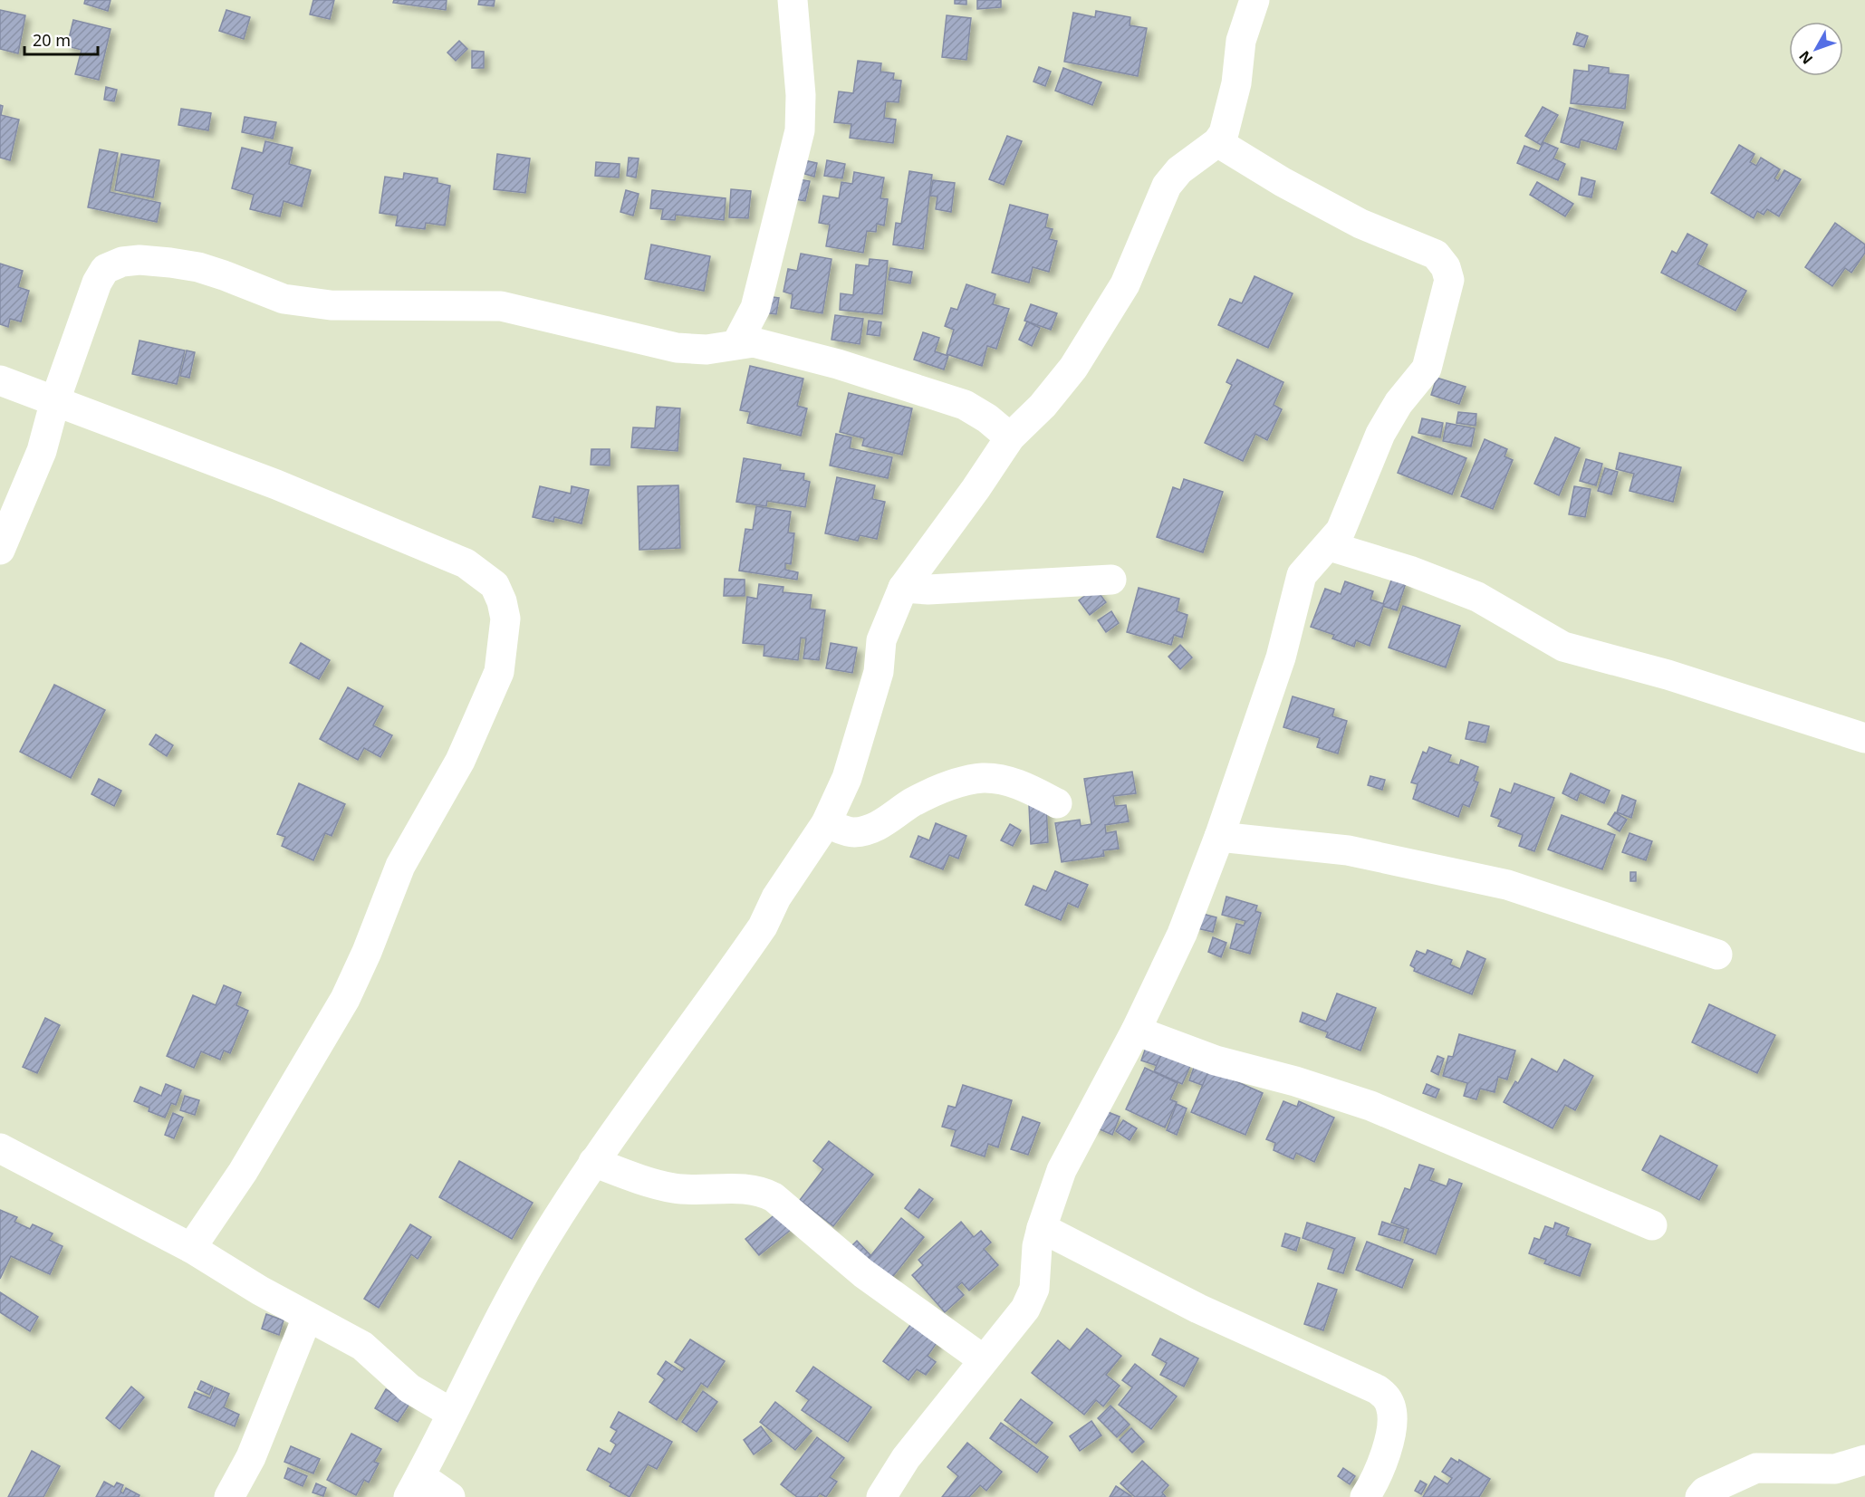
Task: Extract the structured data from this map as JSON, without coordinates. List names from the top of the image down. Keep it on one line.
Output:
{"scale_bar":"20 m","north":"bottom left"}
